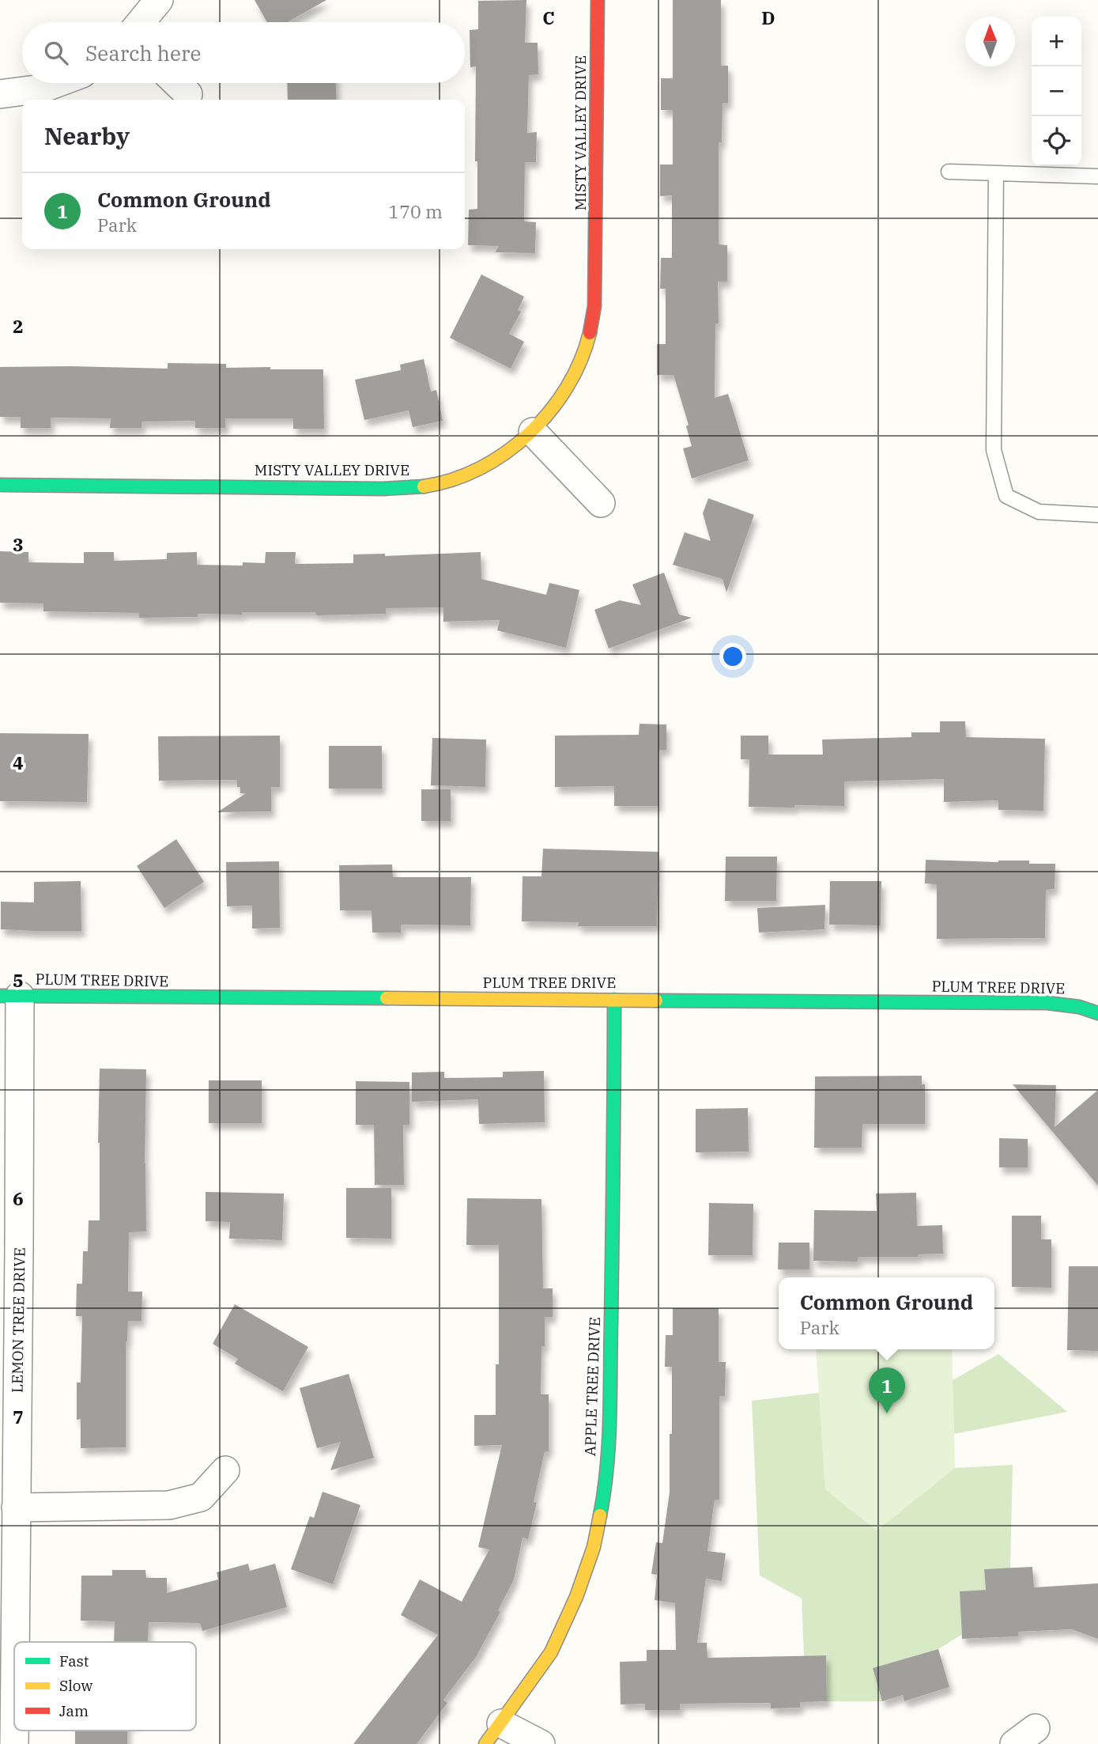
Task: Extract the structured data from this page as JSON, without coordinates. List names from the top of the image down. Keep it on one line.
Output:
{"streets":{"street":["MISTY VALLEY DRIVE","PLUM TREE DRIVE","LEMON TREE DRIVE","APPLE TREE DRIVE"]},"crossings":[["PLUM TREE DRIVE","LEMON TREE DRIVE"],["PLUM TREE DRIVE","APPLE TREE DRIVE"]],"legend":["Fast","Slow","Jam"],"north":"top","page":{"map_buttons":["+","−"],"search":"Search here","heading":"Nearby","list":[{"mark":"1","name":"Common Ground","note":"Park","value":"170 m"}],"popup":["Common Ground","Park"],"pins":"1"},"grid":{"columns":["C","D"],"rows":["2","3","4","5","6","7"]}}
